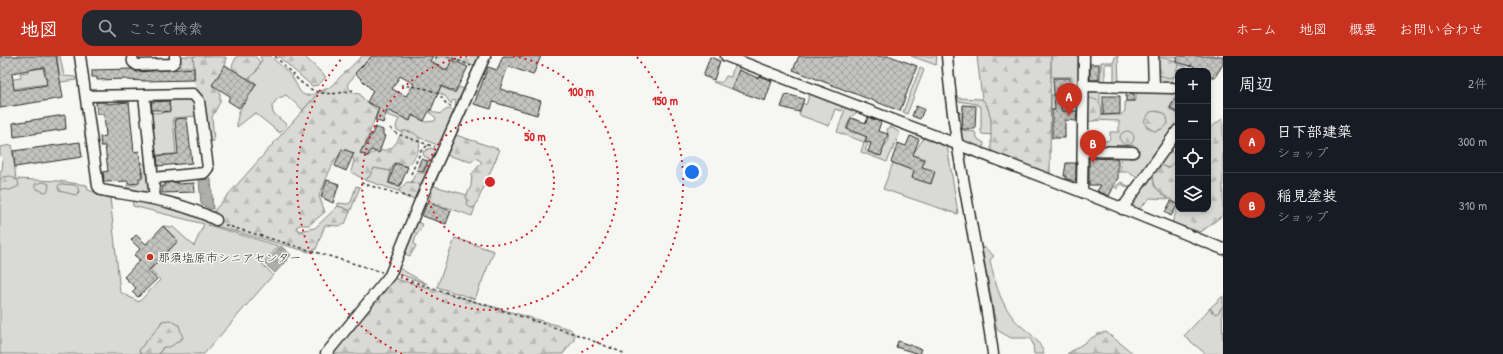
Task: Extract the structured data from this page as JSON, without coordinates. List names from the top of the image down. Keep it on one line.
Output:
{"places":["那須塩原市シニアセンター"],"page":{"header":"地図","search":"ここで検索","nav":["ホーム","地図","概要","お問い合わせ"],"heading":["周辺","2件"],"map_buttons":["+","−"],"pins":["A","B"],"list":[{"mark":"A","name":"日下部建築","note":"ショップ","value":"300 m"},{"mark":"B","name":"稲見塗装","note":"ショップ","value":"310 m"}]},"rings":["100 m","150 m","50 m"]}
